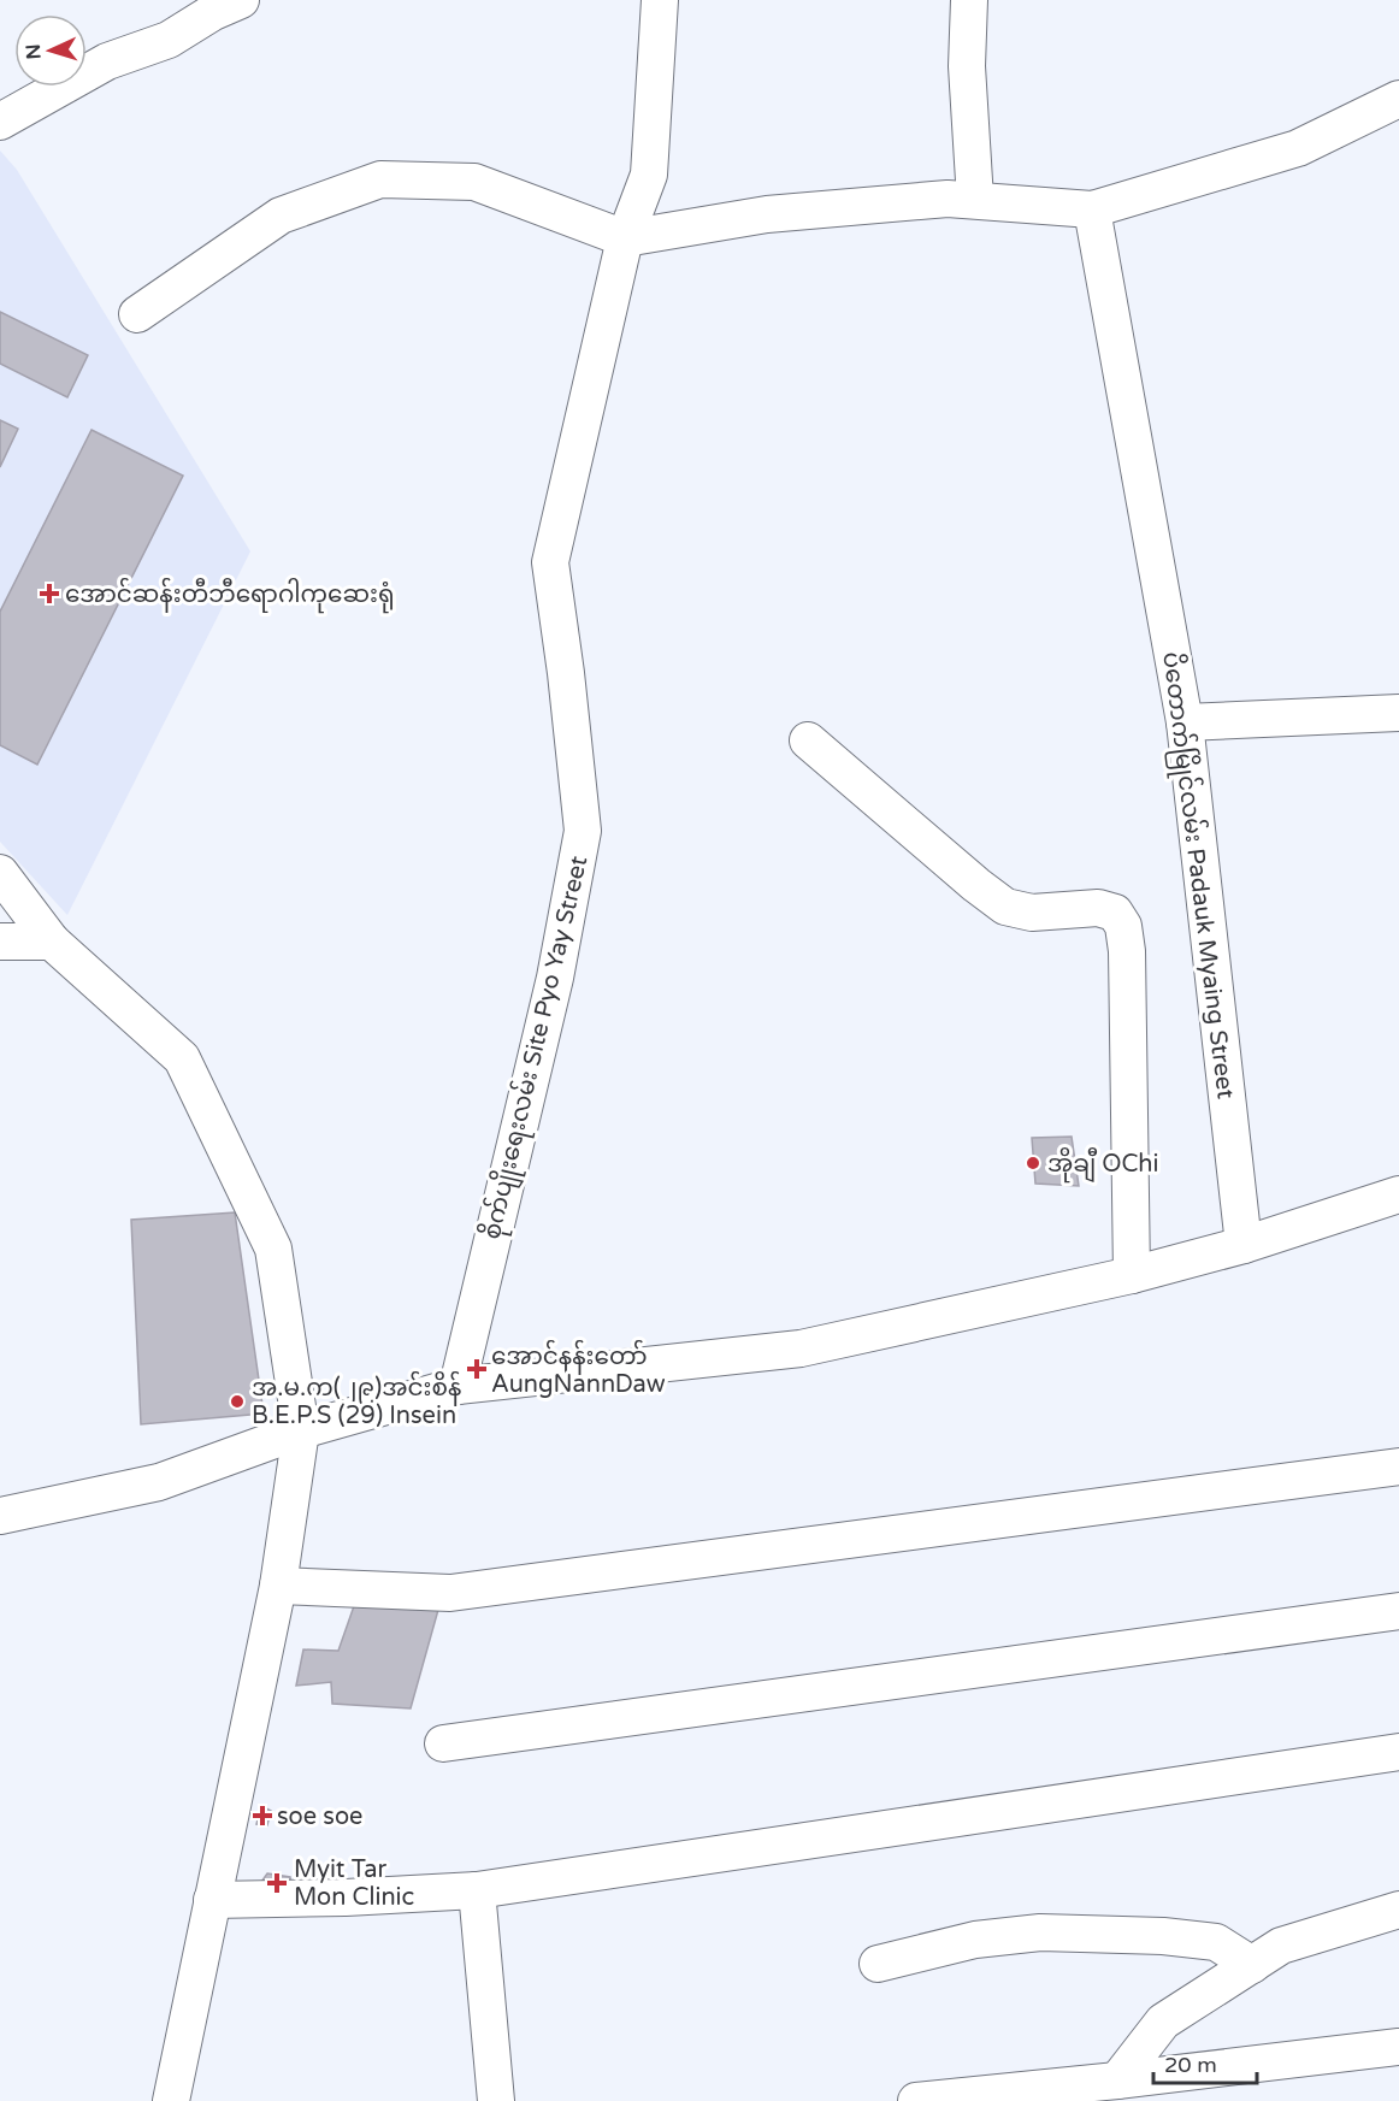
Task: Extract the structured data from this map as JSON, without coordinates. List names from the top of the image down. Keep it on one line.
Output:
{"streets":{"street":["ပိတောက်မြိုင်လမ်း Padauk Myaing Street","စိုက်ပျိုးရေးလမ်း Site Pyo Yay Street"]},"places":{"health":["အောင်ဆန်းတီဘီရောဂါကုဆေးရုံ","အောင်နန်းတော် AungNannDaw","soe soe","Myit Tar Mon Clinic"],"other":["အိုချီ OChi","အ.မ.က(၂၉)အင်းစိန် B.E.P.S (29) Insein"]},"scale_bar":"20 m","north":"left"}
